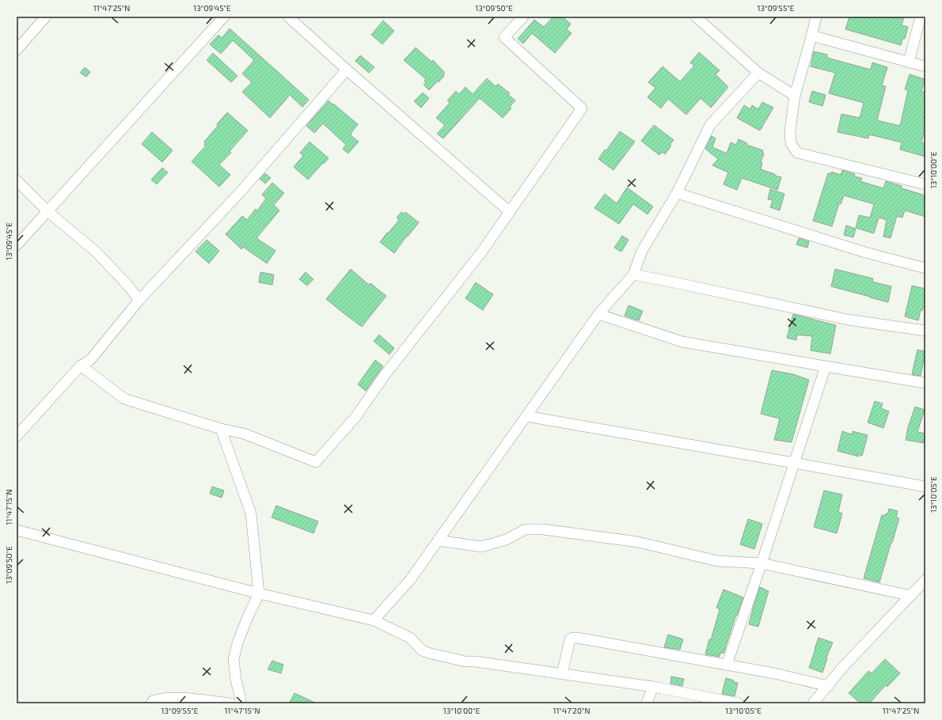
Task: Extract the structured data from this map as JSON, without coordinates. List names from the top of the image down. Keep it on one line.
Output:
{"coordinates":["11°47'25\"N","13°09'45\"E","13°09'50\"E","13°09'55\"E","13°10'00\"E","13°10'05\"E","11°47'15\"N","11°47'20\"N"]}
